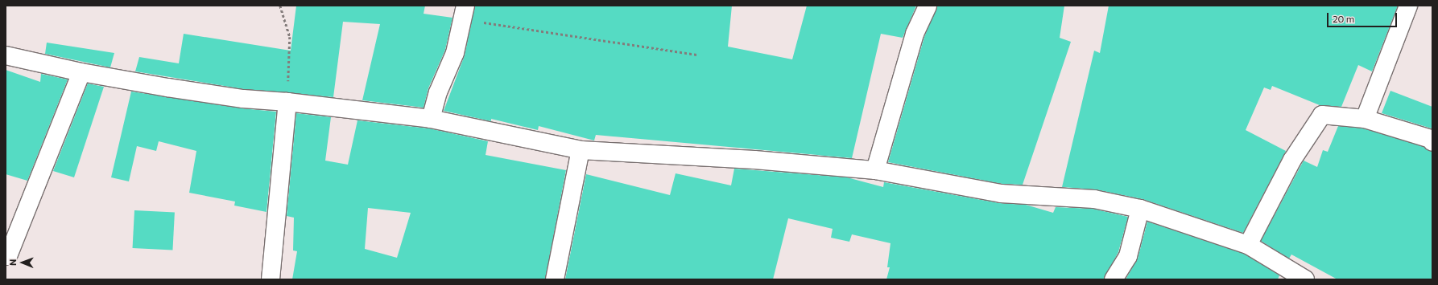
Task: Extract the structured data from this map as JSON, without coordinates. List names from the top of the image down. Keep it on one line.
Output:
{"scale_bar":"20 m","north":"left"}
